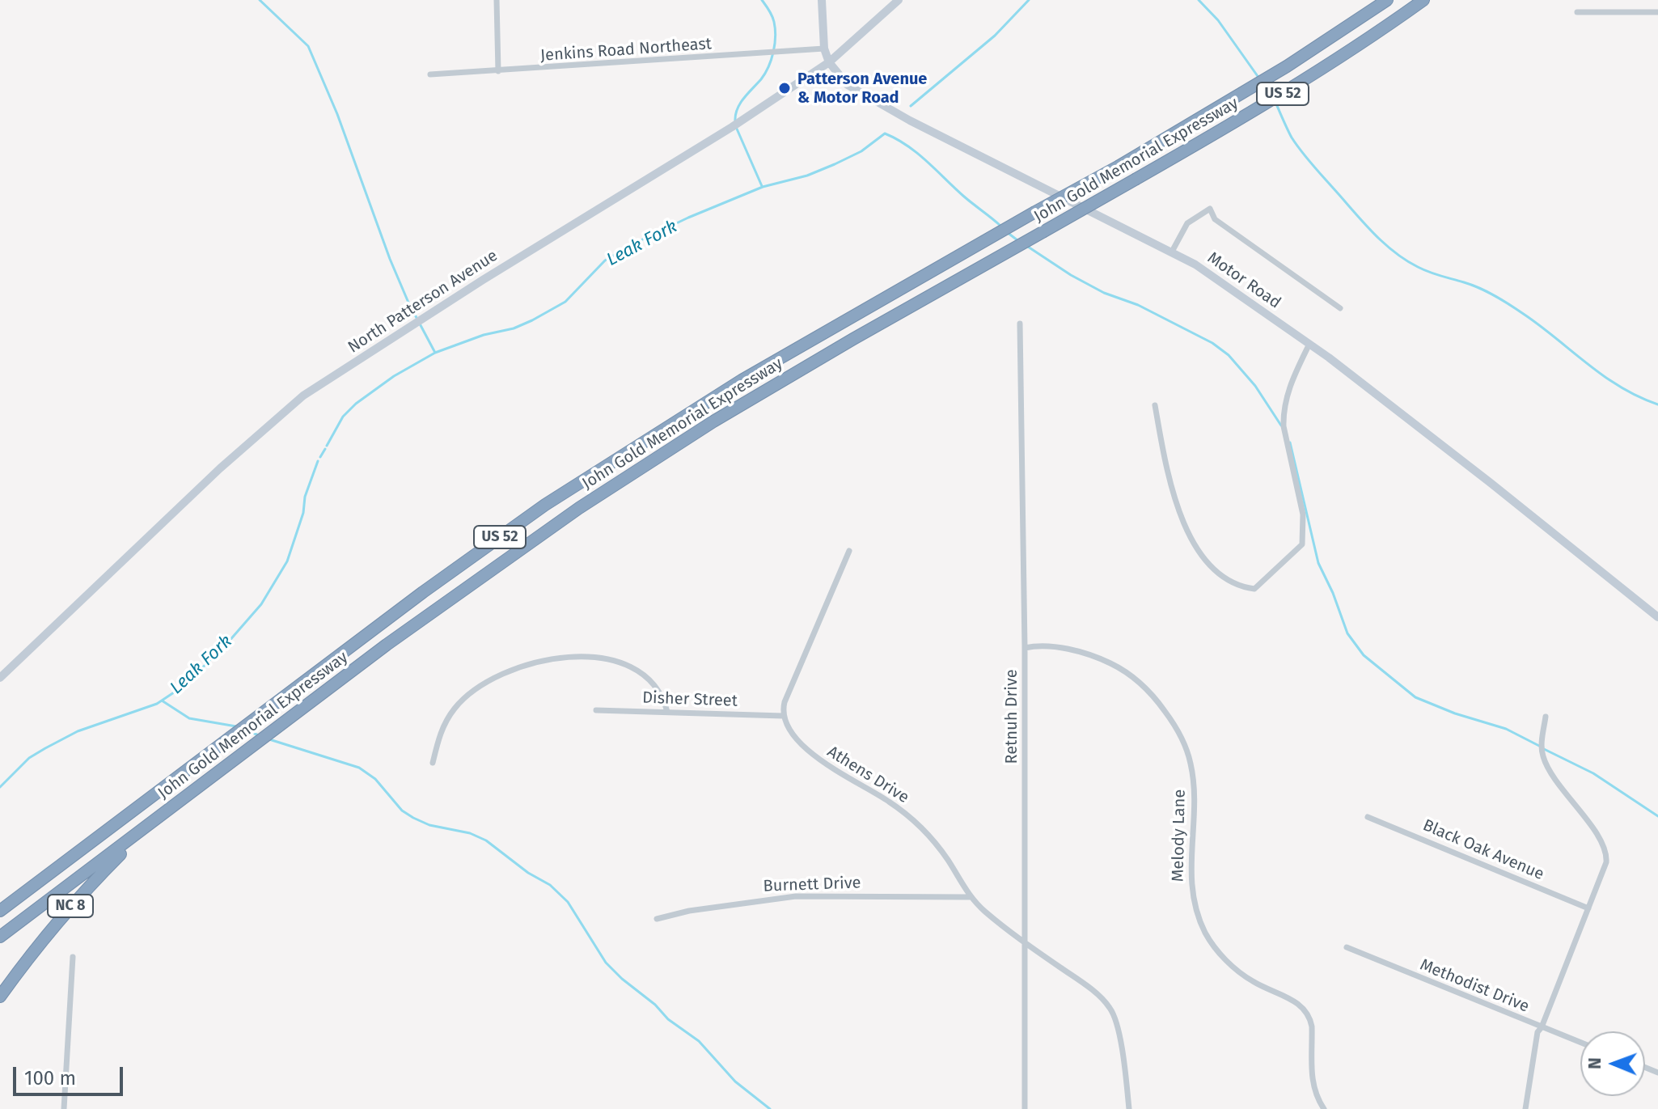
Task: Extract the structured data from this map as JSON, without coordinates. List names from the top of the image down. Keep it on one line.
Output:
{"streets":{"highway":["US 52","John Gold Memorial Expressway","NC 8"],"main road":["Motor Road","North Patterson Avenue"],"street":["Jenkins Road Northeast","Disher Street","Retnuh Drive","Athens Drive","Melody Lane","Black Oak Avenue","Burnett Drive","Methodist Drive"]},"crossings":[["Jenkins Road Northeast","Motor Road"],["John Gold Memorial Expressway","NC 8"],["Motor Road","North Patterson Avenue"],["Disher Street","Athens Drive"],["Retnuh Drive","Athens Drive"],["Retnuh Drive","Melody Lane"],["Athens Drive","Burnett Drive"]],"water":["Leak Fork"],"places":["Patterson Avenue & Motor Road"],"scale_bar":"100 m","north":"left"}
